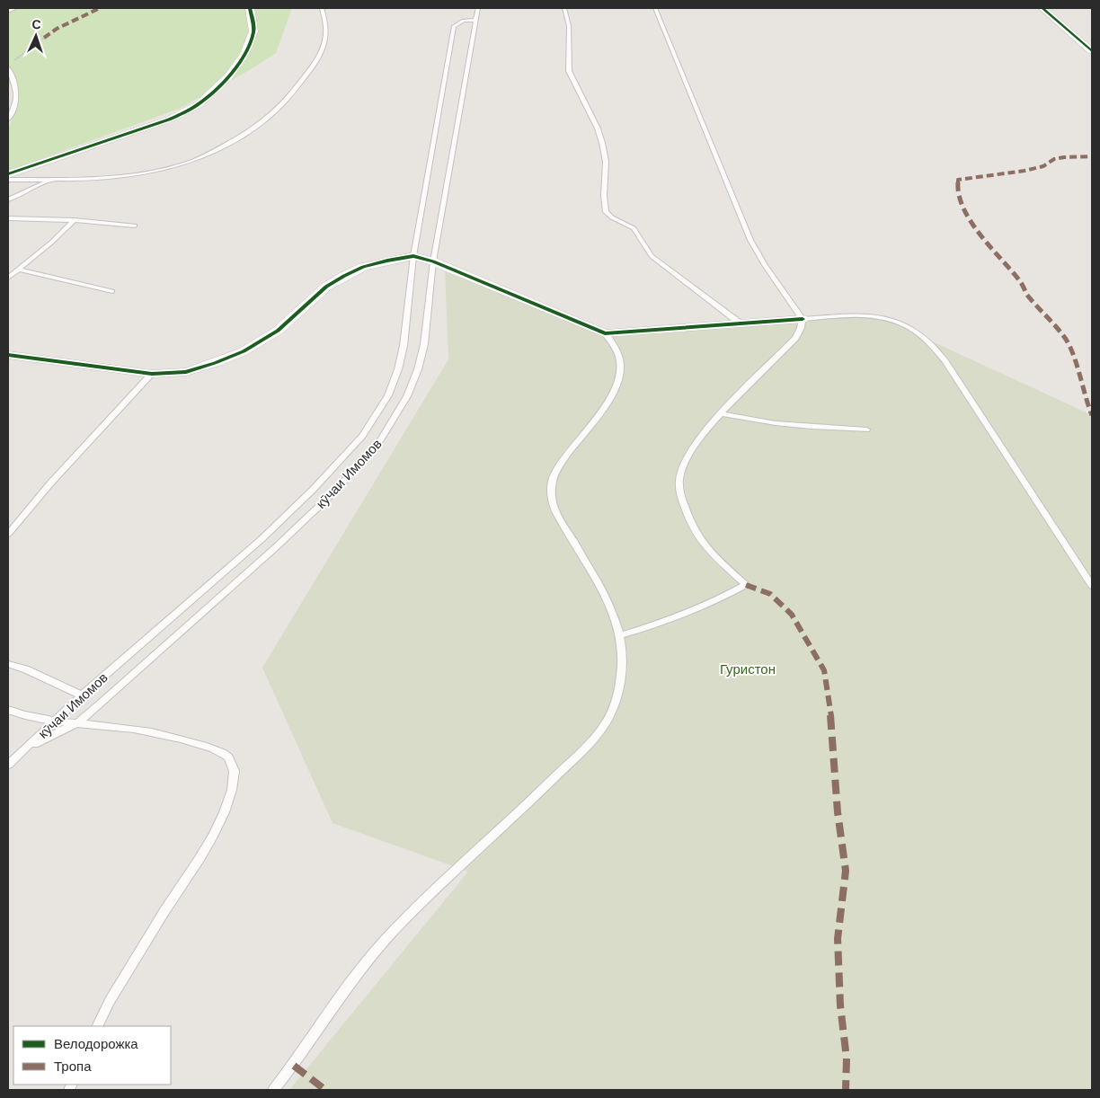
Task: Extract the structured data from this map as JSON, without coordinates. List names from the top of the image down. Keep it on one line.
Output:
{"streets":{"lane":["кӯчаи Имомов"]},"parks":["Гуристон"],"legend":["Велодорожка","Тропа"],"north":"top"}
